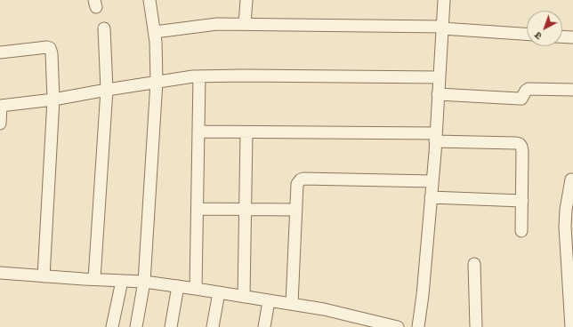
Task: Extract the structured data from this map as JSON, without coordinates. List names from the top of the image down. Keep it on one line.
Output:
{"north":"bottom left"}
